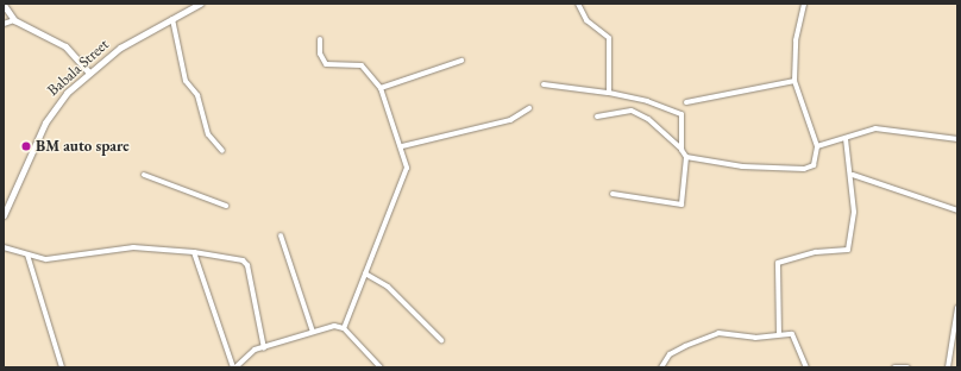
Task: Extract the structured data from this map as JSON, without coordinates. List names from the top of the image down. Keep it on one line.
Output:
{"streets":{"street":["Babala Street"]},"places":["BM auto spare"]}
